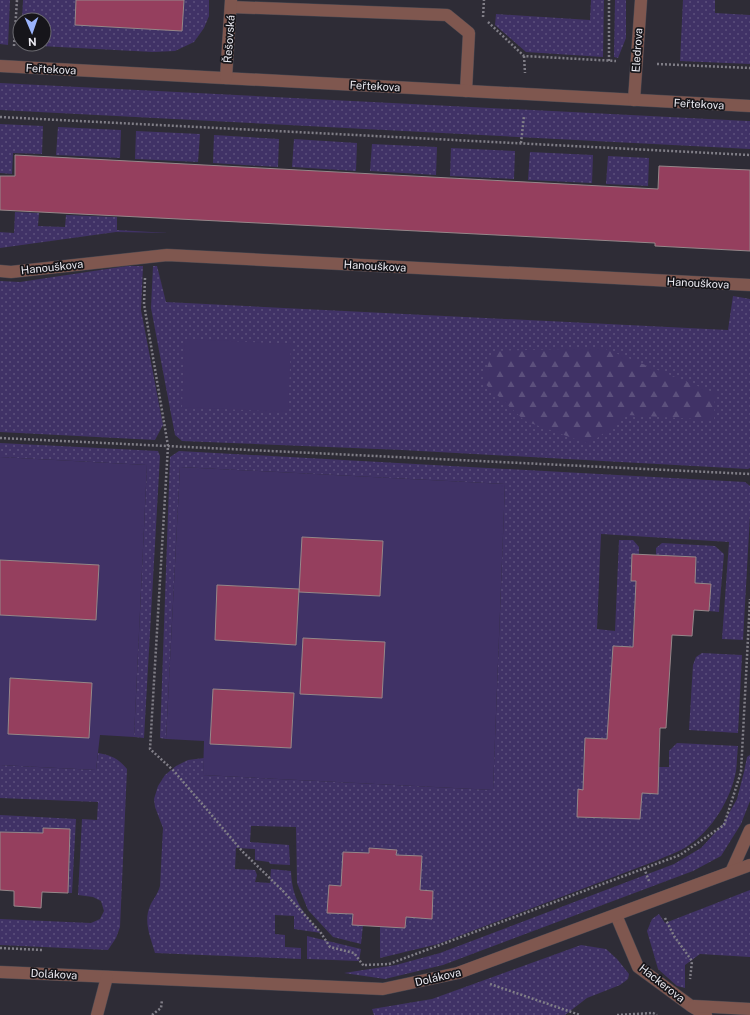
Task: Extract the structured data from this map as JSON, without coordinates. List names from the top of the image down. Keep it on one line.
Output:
{"streets":{"street":["Řešovská","Eledrova","Feřtekova","Hanouškova","Dolákova","Hackerova"]},"crossings":[["Řešovská","Feřtekova"],["Eledrova","Feřtekova"],["Dolákova","Hackerova"]],"north":"bottom"}
